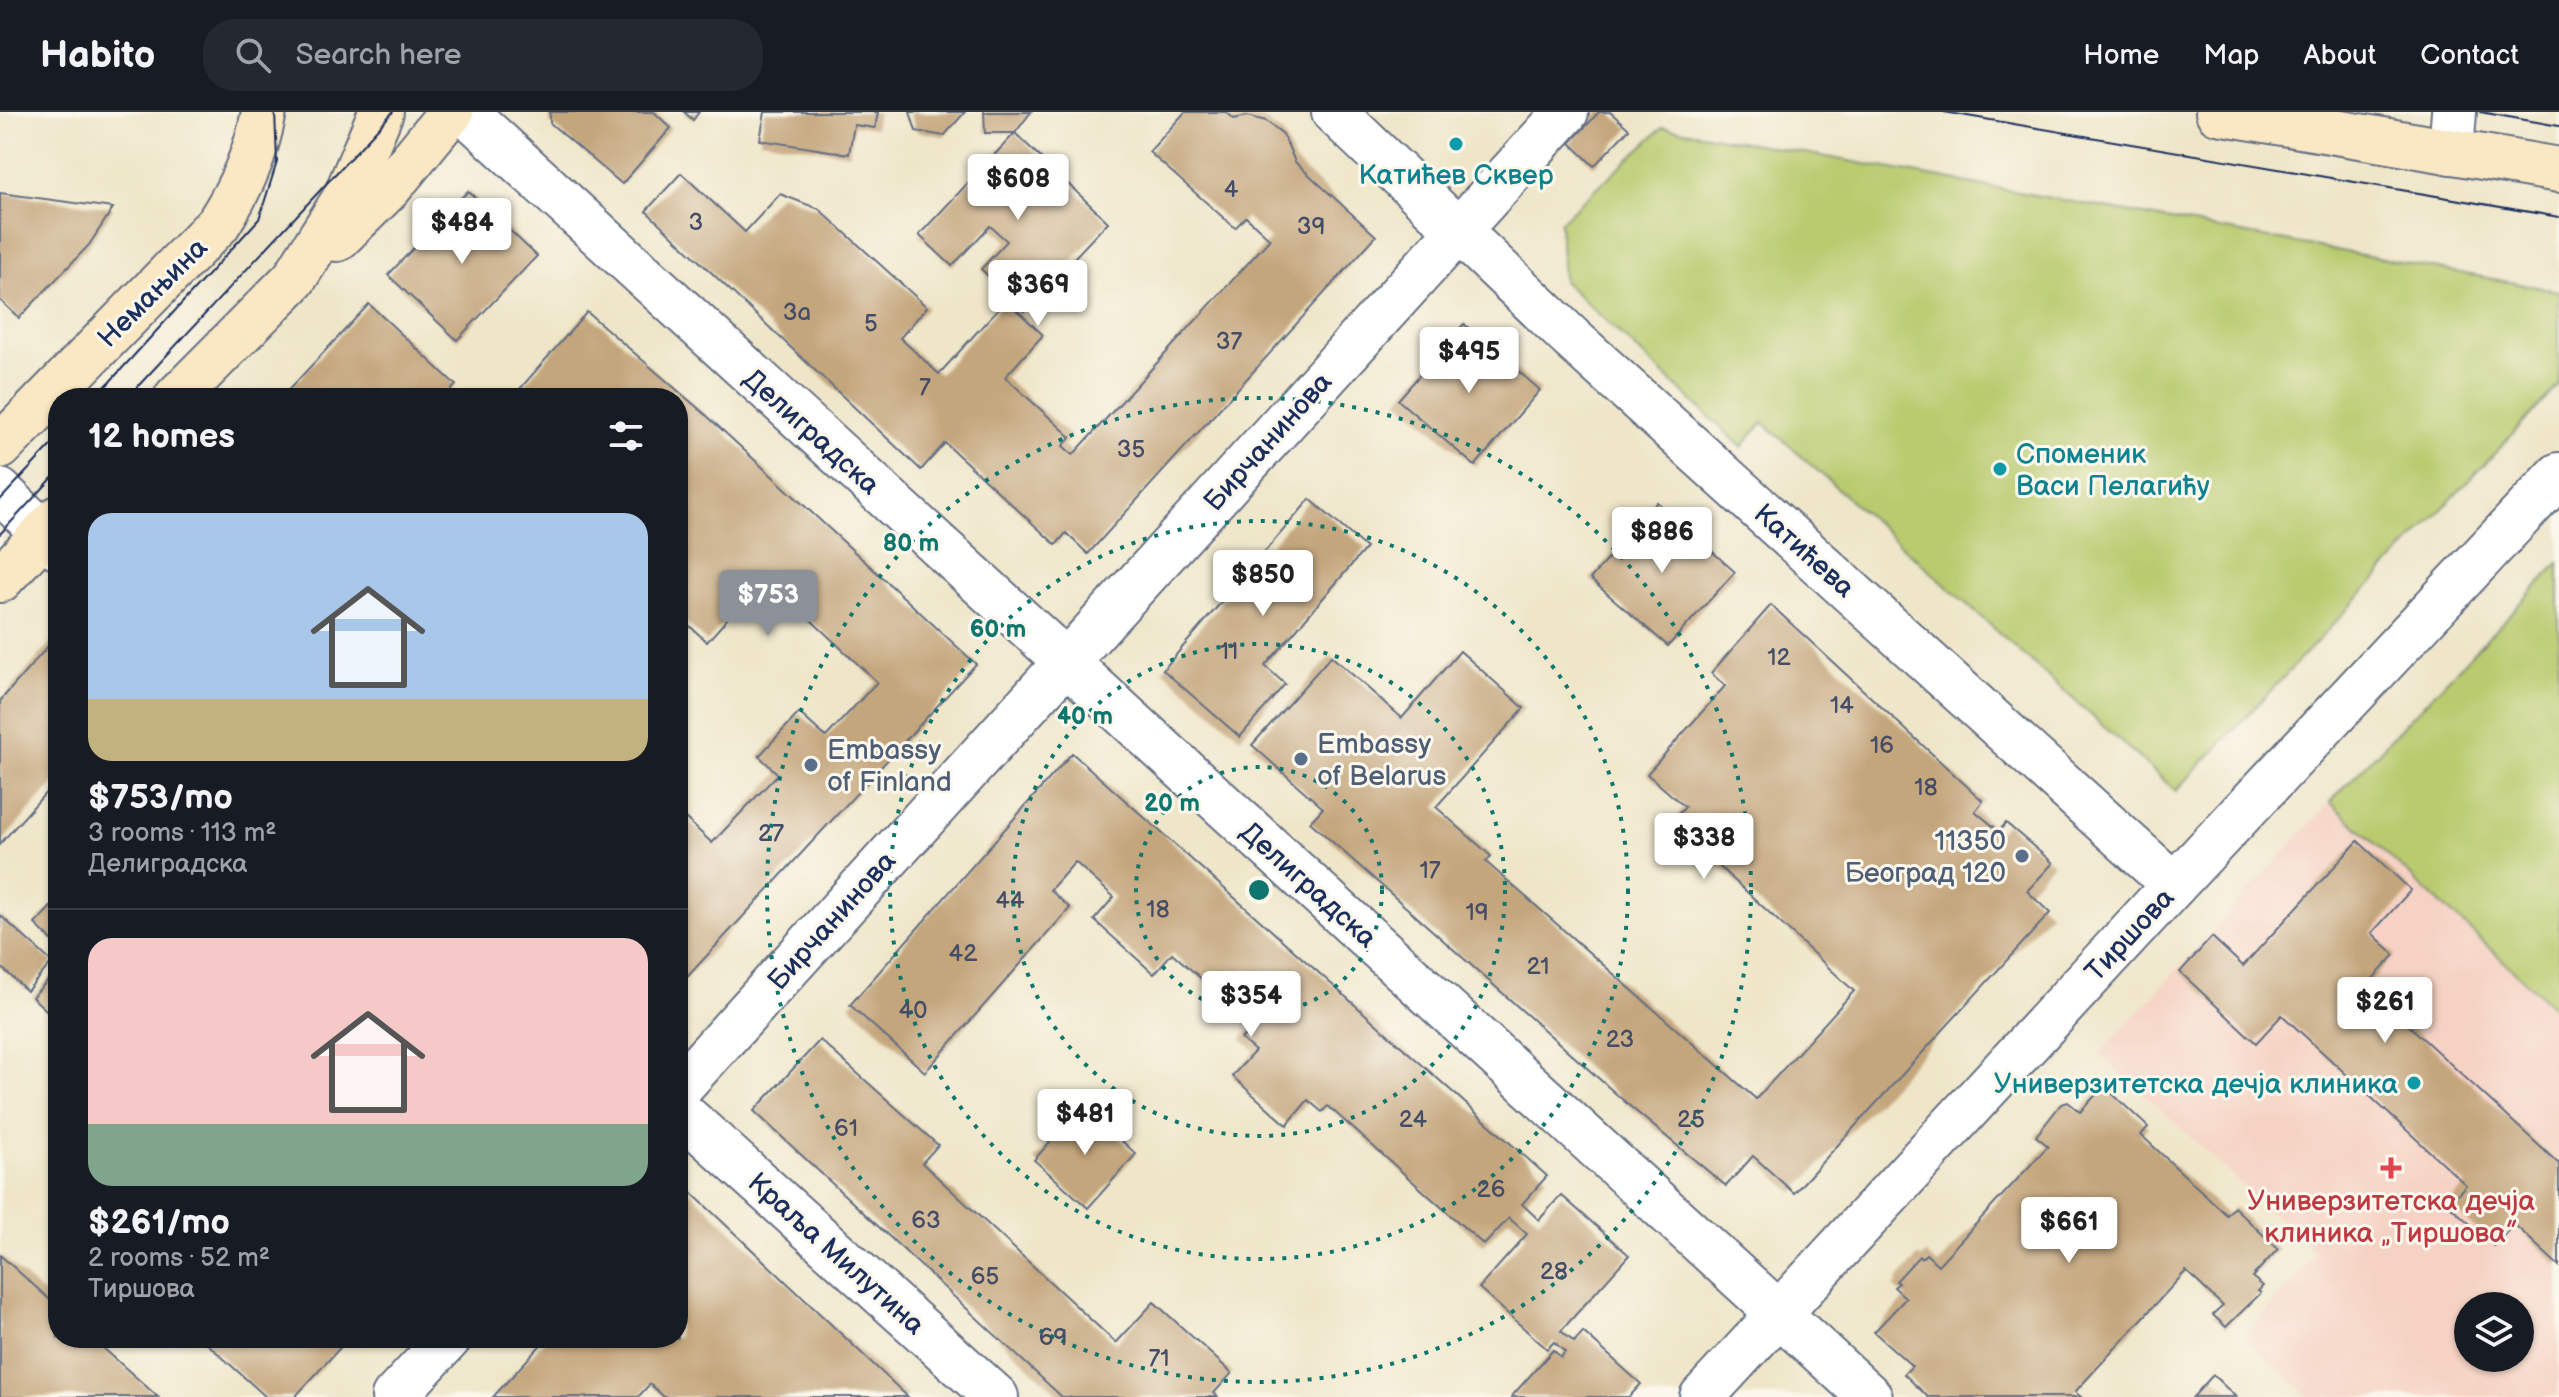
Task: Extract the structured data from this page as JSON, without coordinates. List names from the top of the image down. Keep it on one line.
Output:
{"streets":{"main road":["Немањина"],"street":["Делиградска","Бирчанинова","Катићева","Тиршова","Краља Милутина"]},"crossings":[["Делиградска","Бирчанинова"],["Делиградска","Тиршова"],["Бирчанинова","Катићева"],["Катићева","Тиршова"]],"places":{"other":["Катићев Сквер","Споменик Васи Пелагићу","Embassy of Belarus","Embassy of Finland","11350 Београд 120","Универзитетска дечја клиника"],"health":["Универзитетска дечја клиника „Тиршова”"]},"house_numbers":["4","3","39","3a","5","37","7","35","11","12","14","16","18","27","17","44","18","19","42","21","40","23","24","25","61","26","63","28","65","69","71"],"page":{"header":"Habito","search":"Search here","nav":["Home","Map","About","Contact"],"price":["$608","$484","$369","$495","$886","$850","$753","$338","$354","$261","$481","$661"],"heading":"12 homes","list":[{"name":"$753/mo","note":"3 rooms · 113 m² · Делиградска"},{"name":"$261/mo","note":"2 rooms · 52 m² · Тиршова"}]},"rings":["80 m","60 m","40 m","20 m"]}
